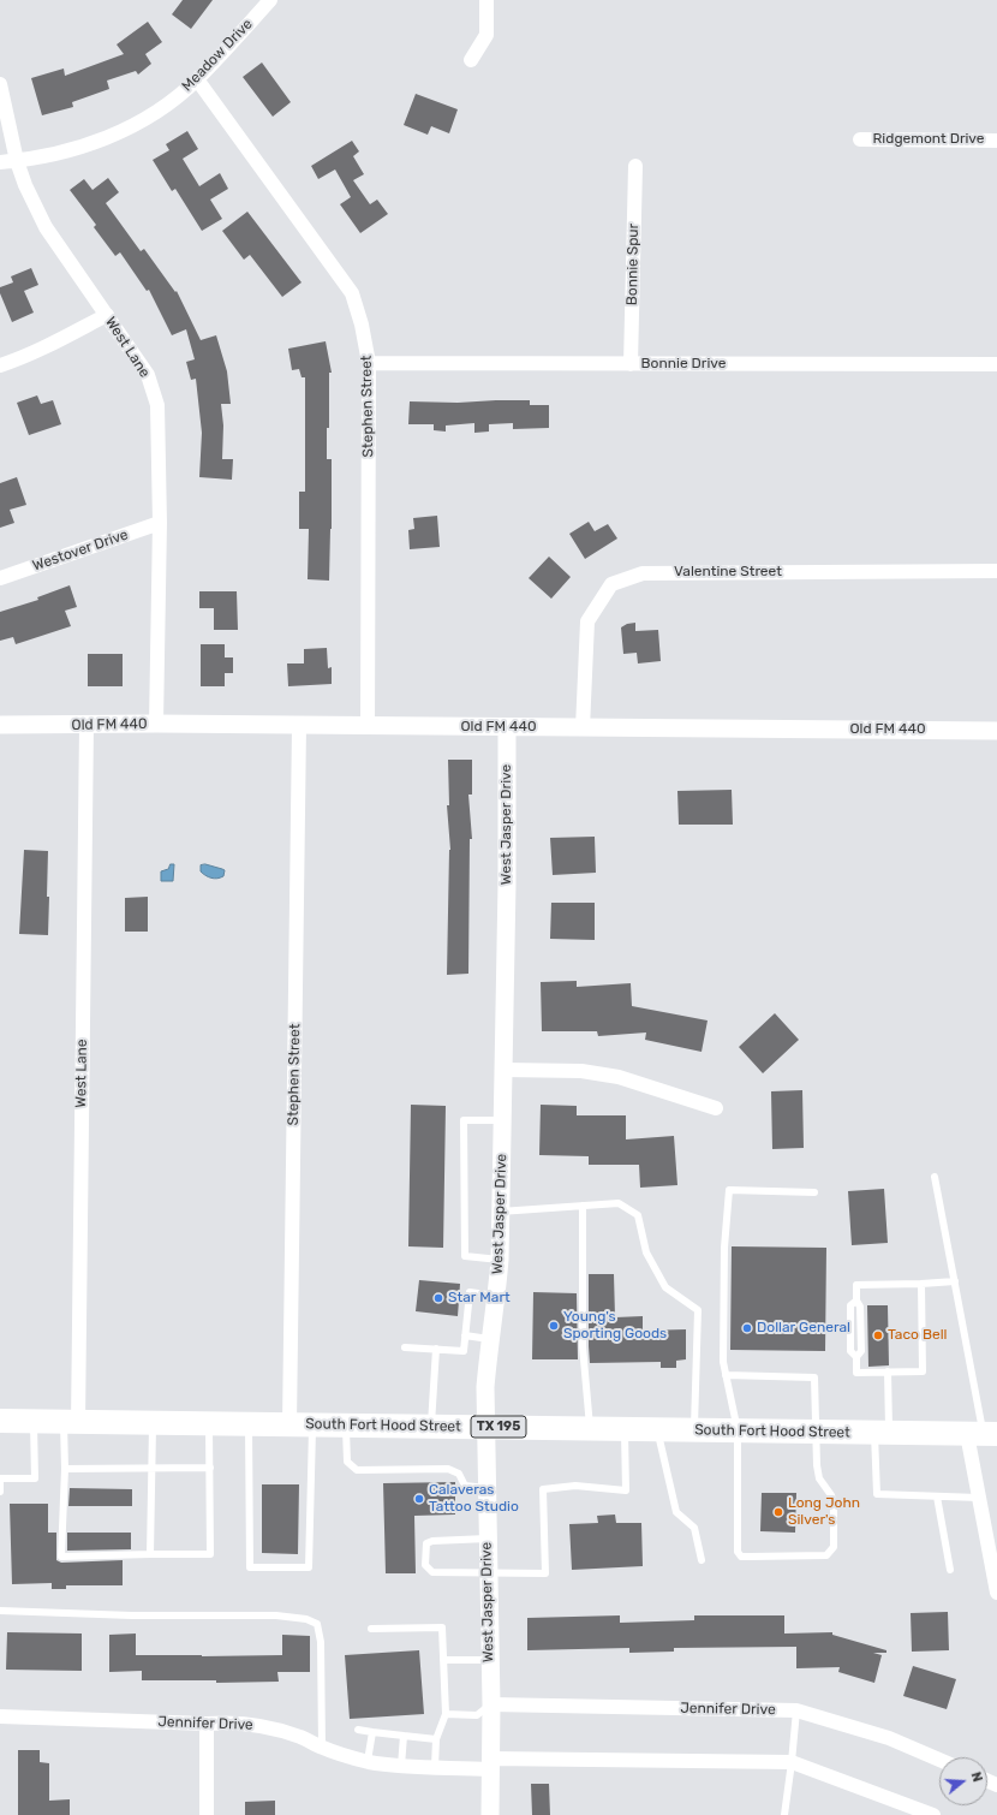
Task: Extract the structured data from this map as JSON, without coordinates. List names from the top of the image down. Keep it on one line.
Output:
{"streets":{"highway":["South Fort Hood Street","TX 195"],"street":["Meadow Drive","Ridgemont Drive","Bonnie Spur","West Lane","Bonnie Drive","Stephen Street","Westover Drive","Valentine Street","Old FM 440","West Jasper Drive","Jennifer Drive"]},"crossings":[["Meadow Drive","West Lane"],["Meadow Drive","Stephen Street"],["Bonnie Spur","Bonnie Drive"],["West Lane","Westover Drive"],["West Lane","Old FM 440"],["West Lane","South Fort Hood Street"],["Bonnie Drive","Stephen Street"],["Stephen Street","Old FM 440"],["Stephen Street","South Fort Hood Street"],["Valentine Street","Old FM 440"],["Old FM 440","West Jasper Drive"],["West Jasper Drive","South Fort Hood Street"],["West Jasper Drive","Jennifer Drive"]],"places":["Star Mart","Young's Sporting Goods","Dollar General","Taco Bell","Calaveras Tattoo Studio","Long John Silver's"],"north":"right"}
